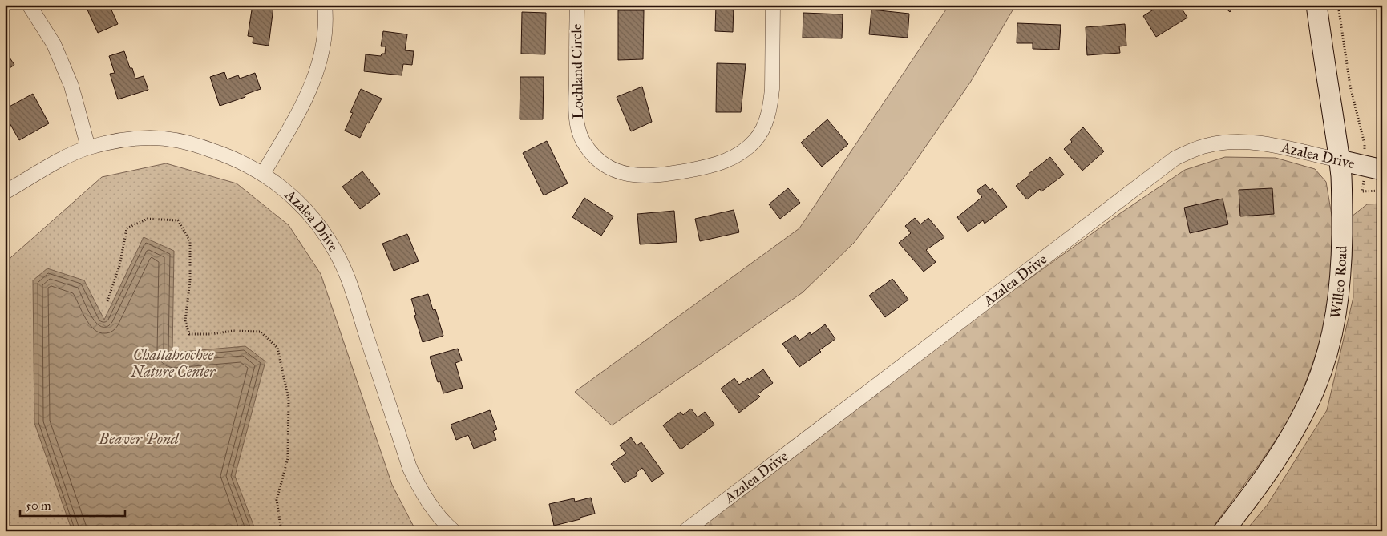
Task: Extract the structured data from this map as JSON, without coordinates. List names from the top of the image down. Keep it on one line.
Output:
{"streets":{"street":["Lochland Circle","Azalea Drive","Willeo Road"]},"crossings":[["Azalea Drive","Willeo Road"]],"water":["Beaver Pond"],"parks":["Chattahoochee Nature Center"],"scale_bar":"50 m"}
